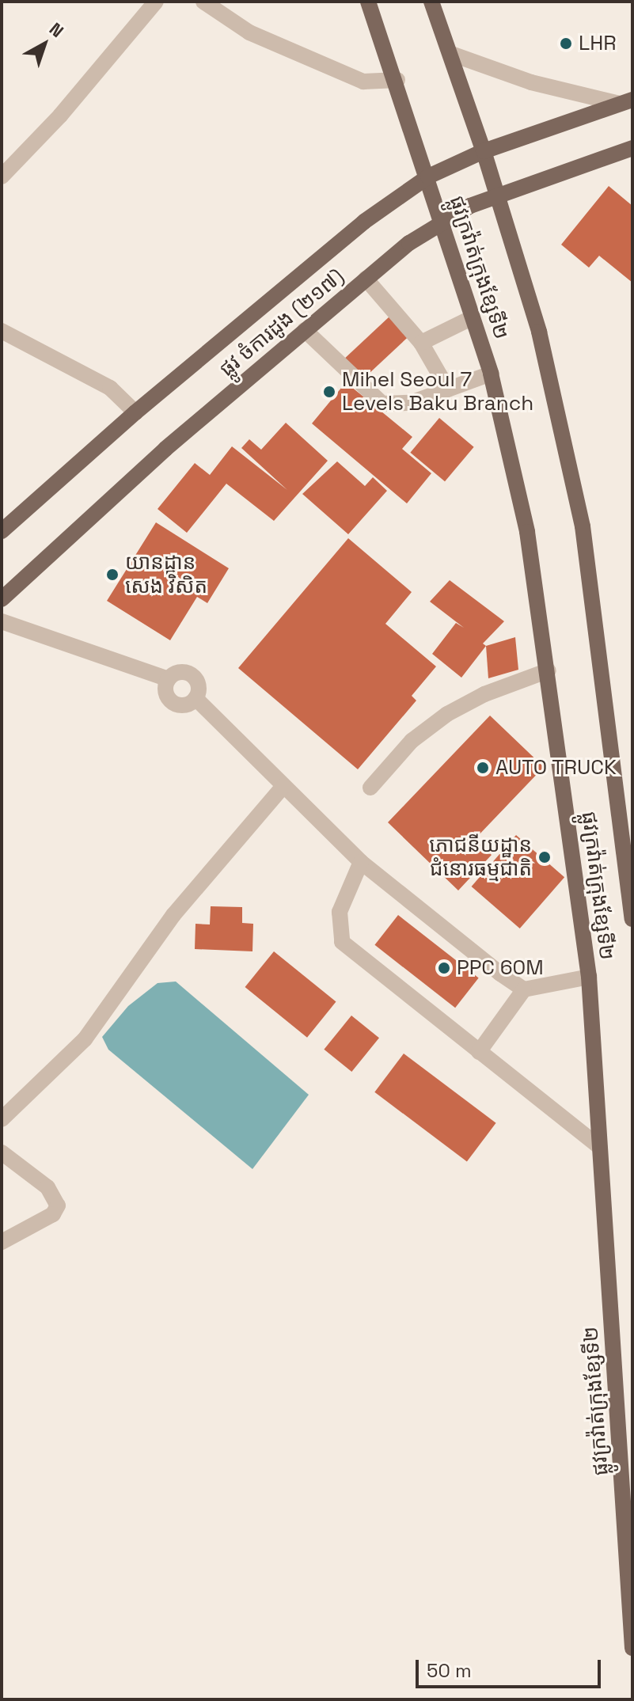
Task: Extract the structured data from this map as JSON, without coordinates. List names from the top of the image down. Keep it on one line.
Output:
{"streets":{"main road":["ផ្លូវក្រវ៉ាត់ក្រុងខ្សែទី២","ផ្លូវ ចំការដូង (២១៧)"]},"crossings":[["ផ្លូវក្រវ៉ាត់ក្រុងខ្សែទី២","ផ្លូវ ចំការដូង (២១៧)"]],"places":["LHR","Mihel Seoul 7 Levels Baku Branch","យានដ្ឋាន សេង វិសិត","AUTO TRUCK","ភោជនីយដ្ឋាន ជំនោរធម្មជាតិ","PPC 60M"],"scale_bar":"50 m","north":"top right"}
